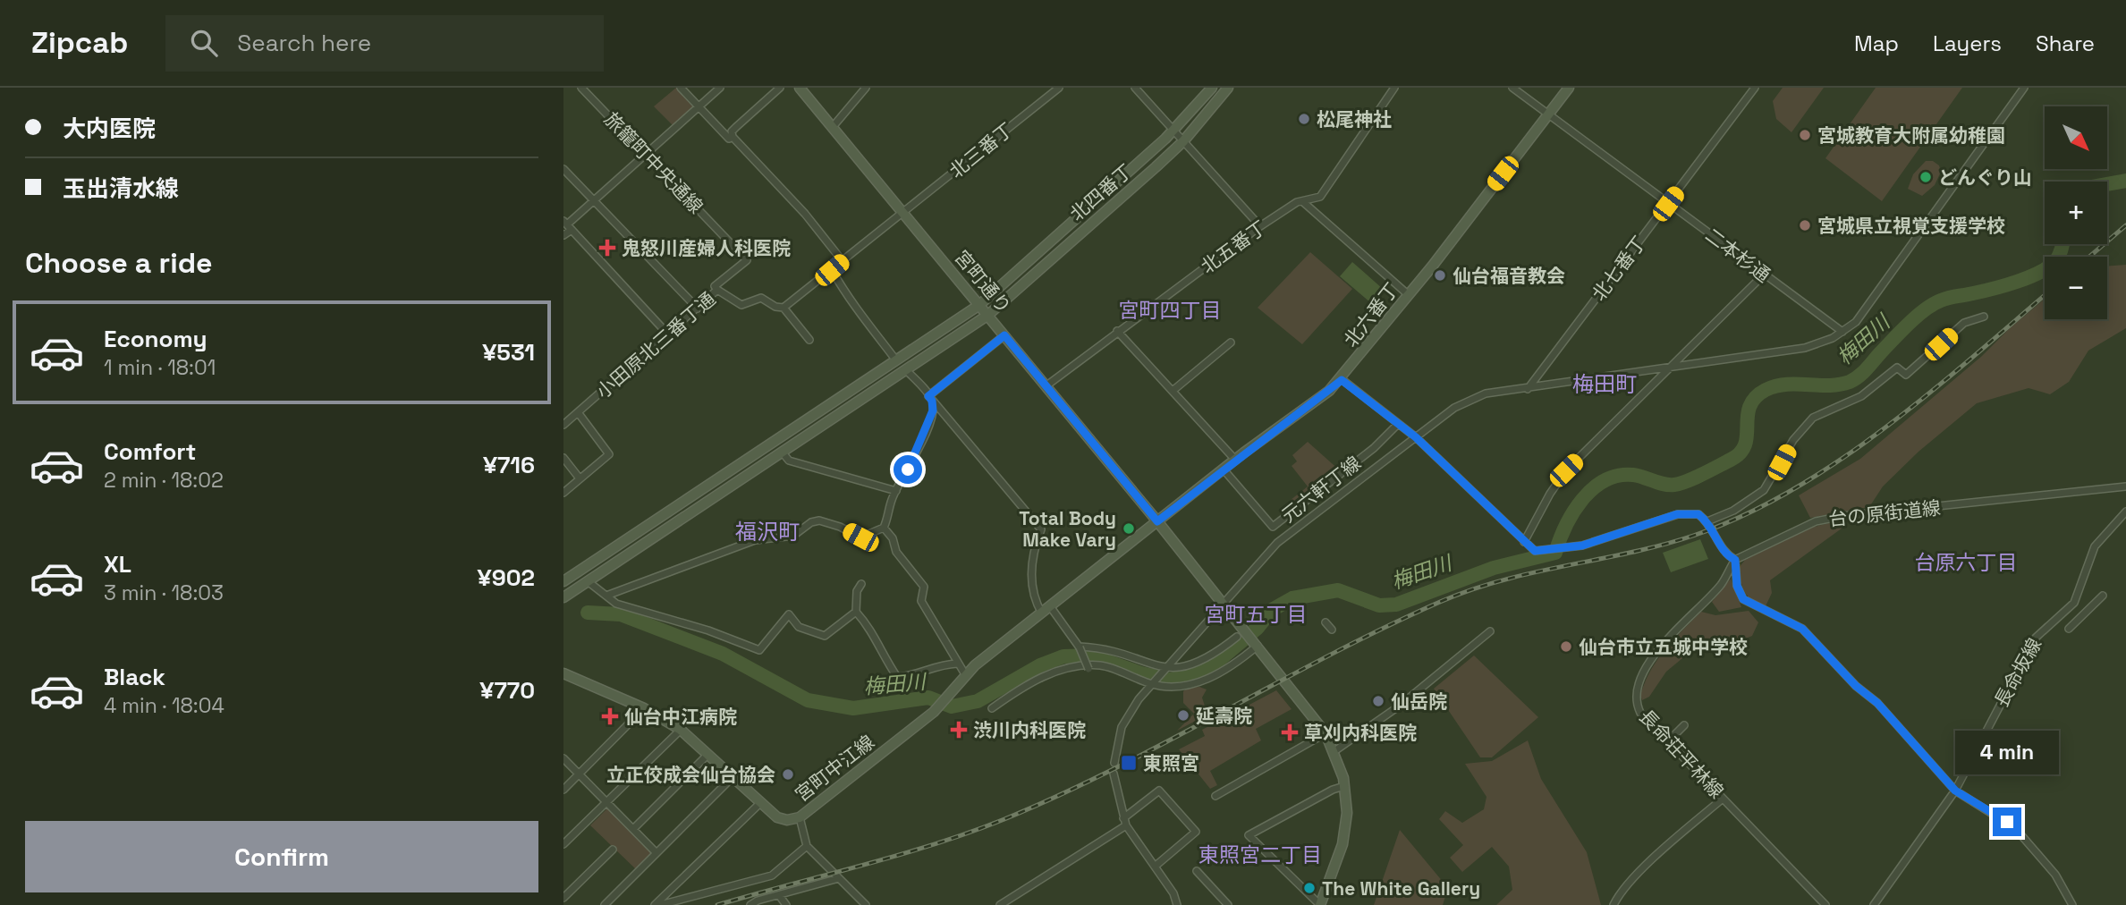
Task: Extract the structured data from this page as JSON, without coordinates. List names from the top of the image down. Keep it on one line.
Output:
{"streets":{"street":["北三番丁","旅籠町中央通線","北四番丁","北五番丁","二本杉通","北七番丁","宮町通り","北六番丁","小田原北三番丁通","元六軒丁線","台の原街道線","長命坂線","長命荘平林線","宮町中江線"]},"crossings":[["北三番丁","宮町通り"],["旅籠町中央通線","小田原北三番丁通"],["北四番丁","宮町通り"],["北五番丁","宮町通り"],["二本杉通","北七番丁"],["二本杉通","北六番丁"],["宮町通り","北六番丁"],["北六番丁","元六軒丁線"],["台の原街道線","長命荘平林線"]],"districts":["宮町四丁目","梅田町","福沢町","台原六丁目","宮町五丁目","東照宮二丁目"],"water":["梅田川"],"places":{"other":["松尾神社","宮城教育大附属幼稚園","どんぐり山","宮城県立視覚支援学校","仙台福音教会","Total Body Make Vary","仙台市立五城中学校","仙岳院","延壽院","立正佼成会仙台協会","The White Gallery"],"health":["鬼怒川産婦人科医院","仙台中江病院","渋川内科医院","草刈内科医院"],"transit":["東照宮"]},"north":"bottom right","page":{"header":"Zipcab","search":"Search here","nav":["Map","Layers","Share"],"banner":["大内医院","玉出清水線"],"map_buttons":["+","−"],"heading":"Choose a ride","list":[{"name":"Economy","note":"1 min · 18:01","value":"¥531"},{"name":"Comfort","note":"2 min · 18:02","value":"¥716"},{"name":"XL","note":"3 min · 18:03","value":"¥902"},{"name":"Black","note":"4 min · 18:04","value":"¥770"}],"bubble":"4 min","buttons":"Confirm"}}
